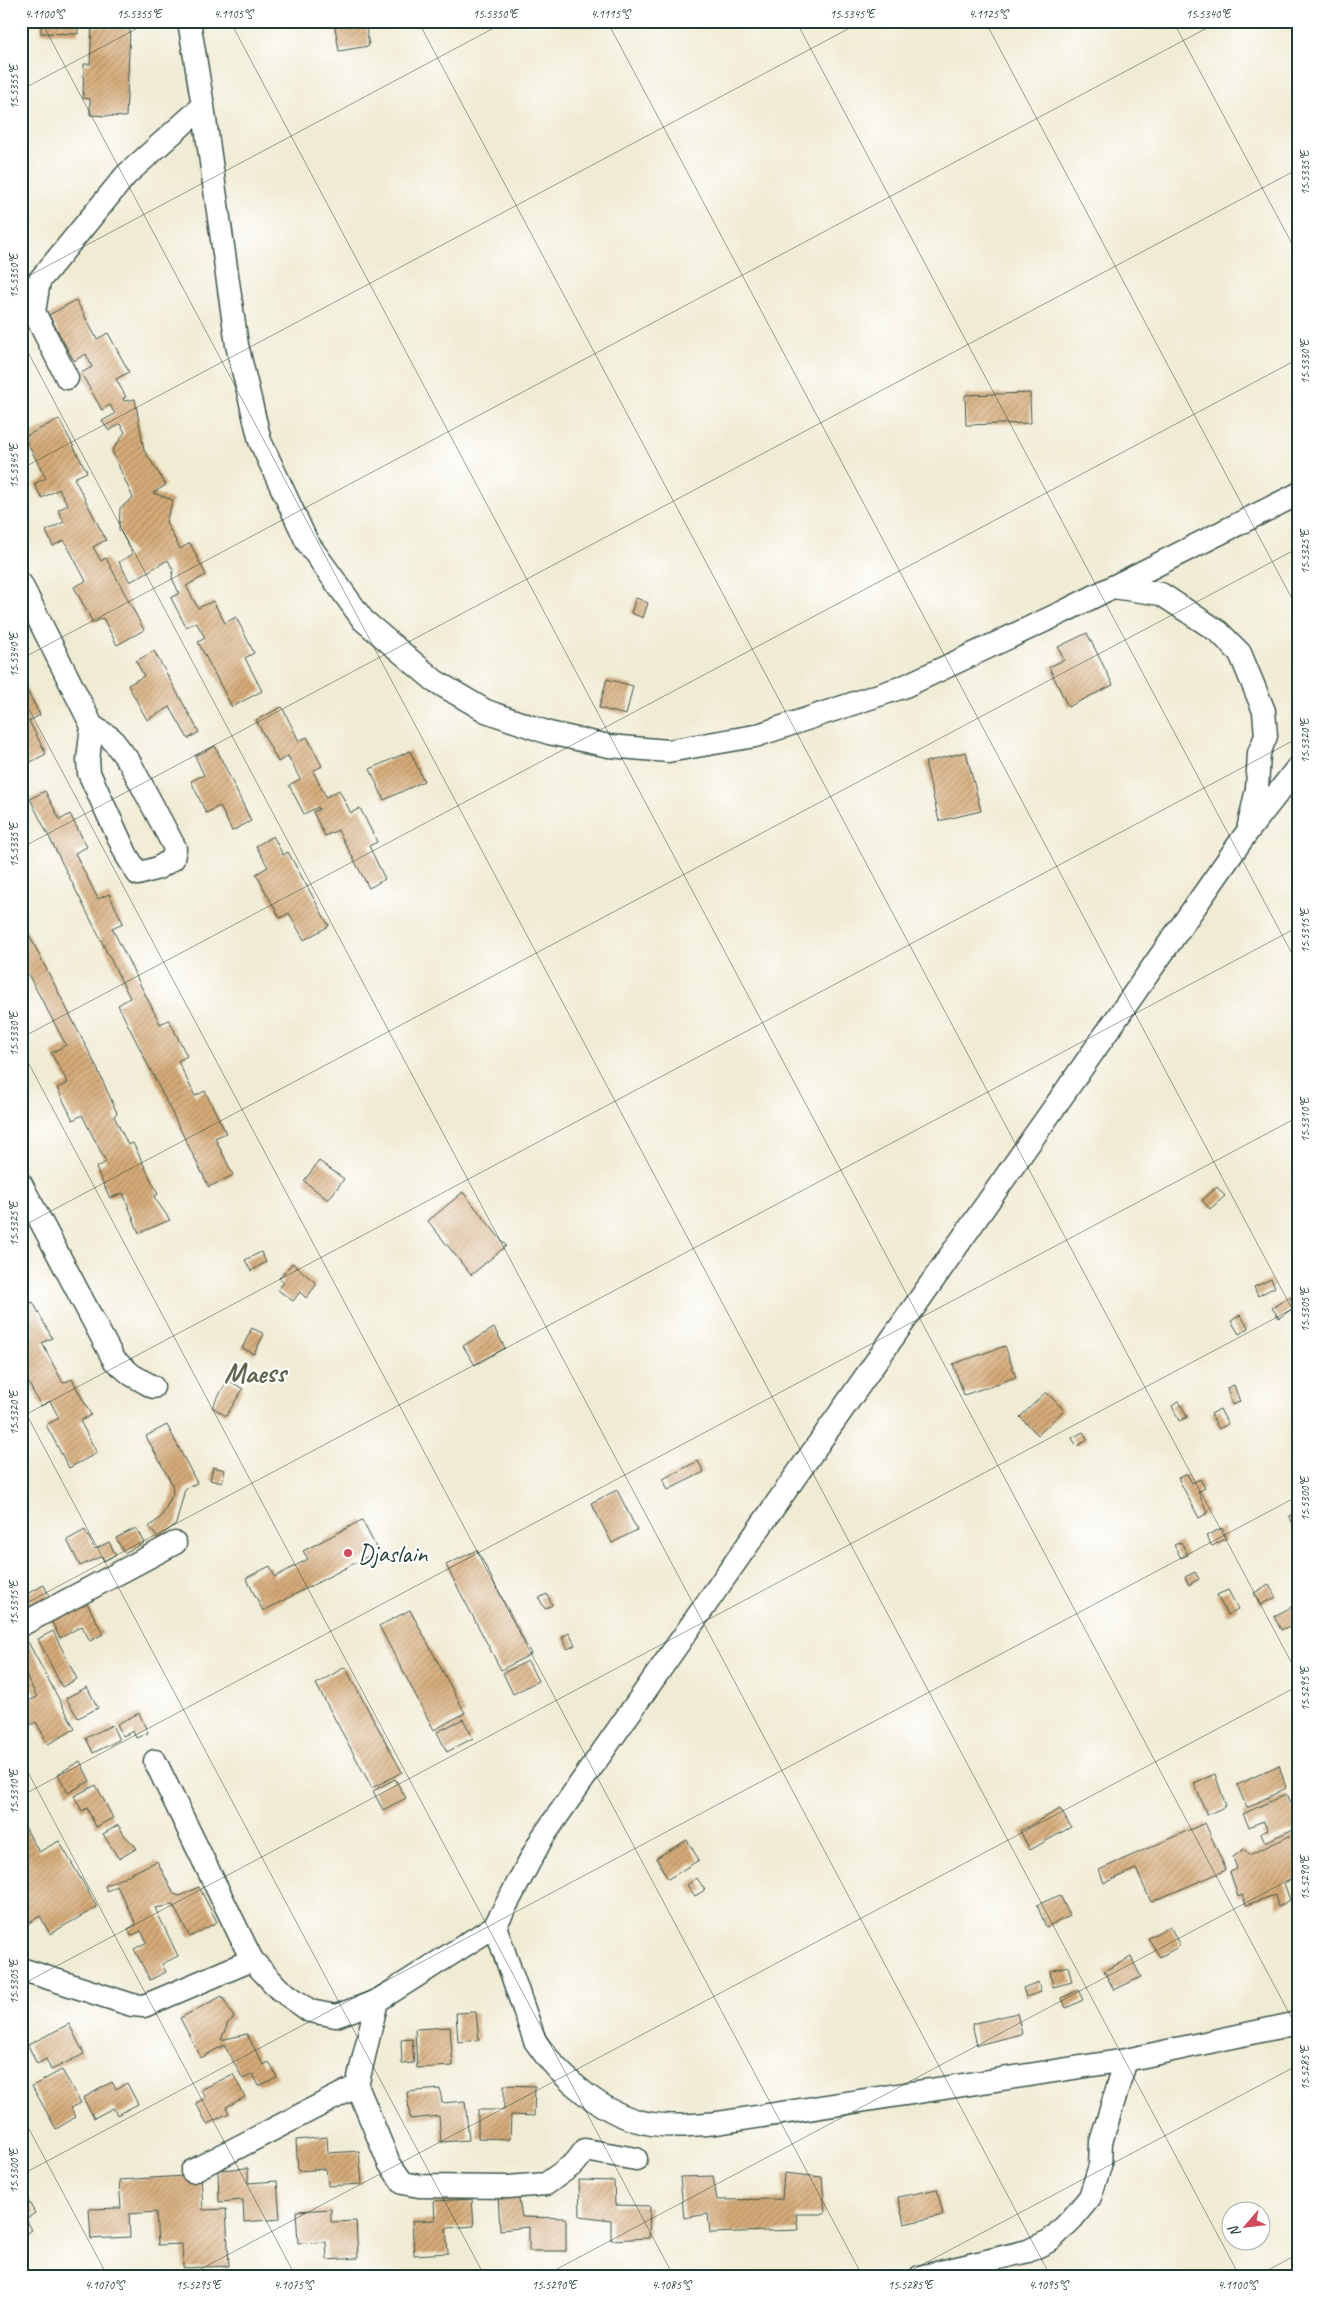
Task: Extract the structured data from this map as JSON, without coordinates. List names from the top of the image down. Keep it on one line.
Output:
{"districts":["Maess"],"places":["Djaslain"],"north":"bottom left","coordinates":["4.1100°S","15.5355°E","4.1105°S","15.5350°E","4.1115°S","15.5345°E","4.1125°S","15.5340°E","15.5335°E","15.5330°E","15.5325°E","15.5320°E","15.5315°E","15.5310°E","15.5305°E","15.5300°E","15.5295°E","15.5290°E","15.5285°E","4.1070°S","4.1075°S","4.1085°S","4.1095°S"]}
